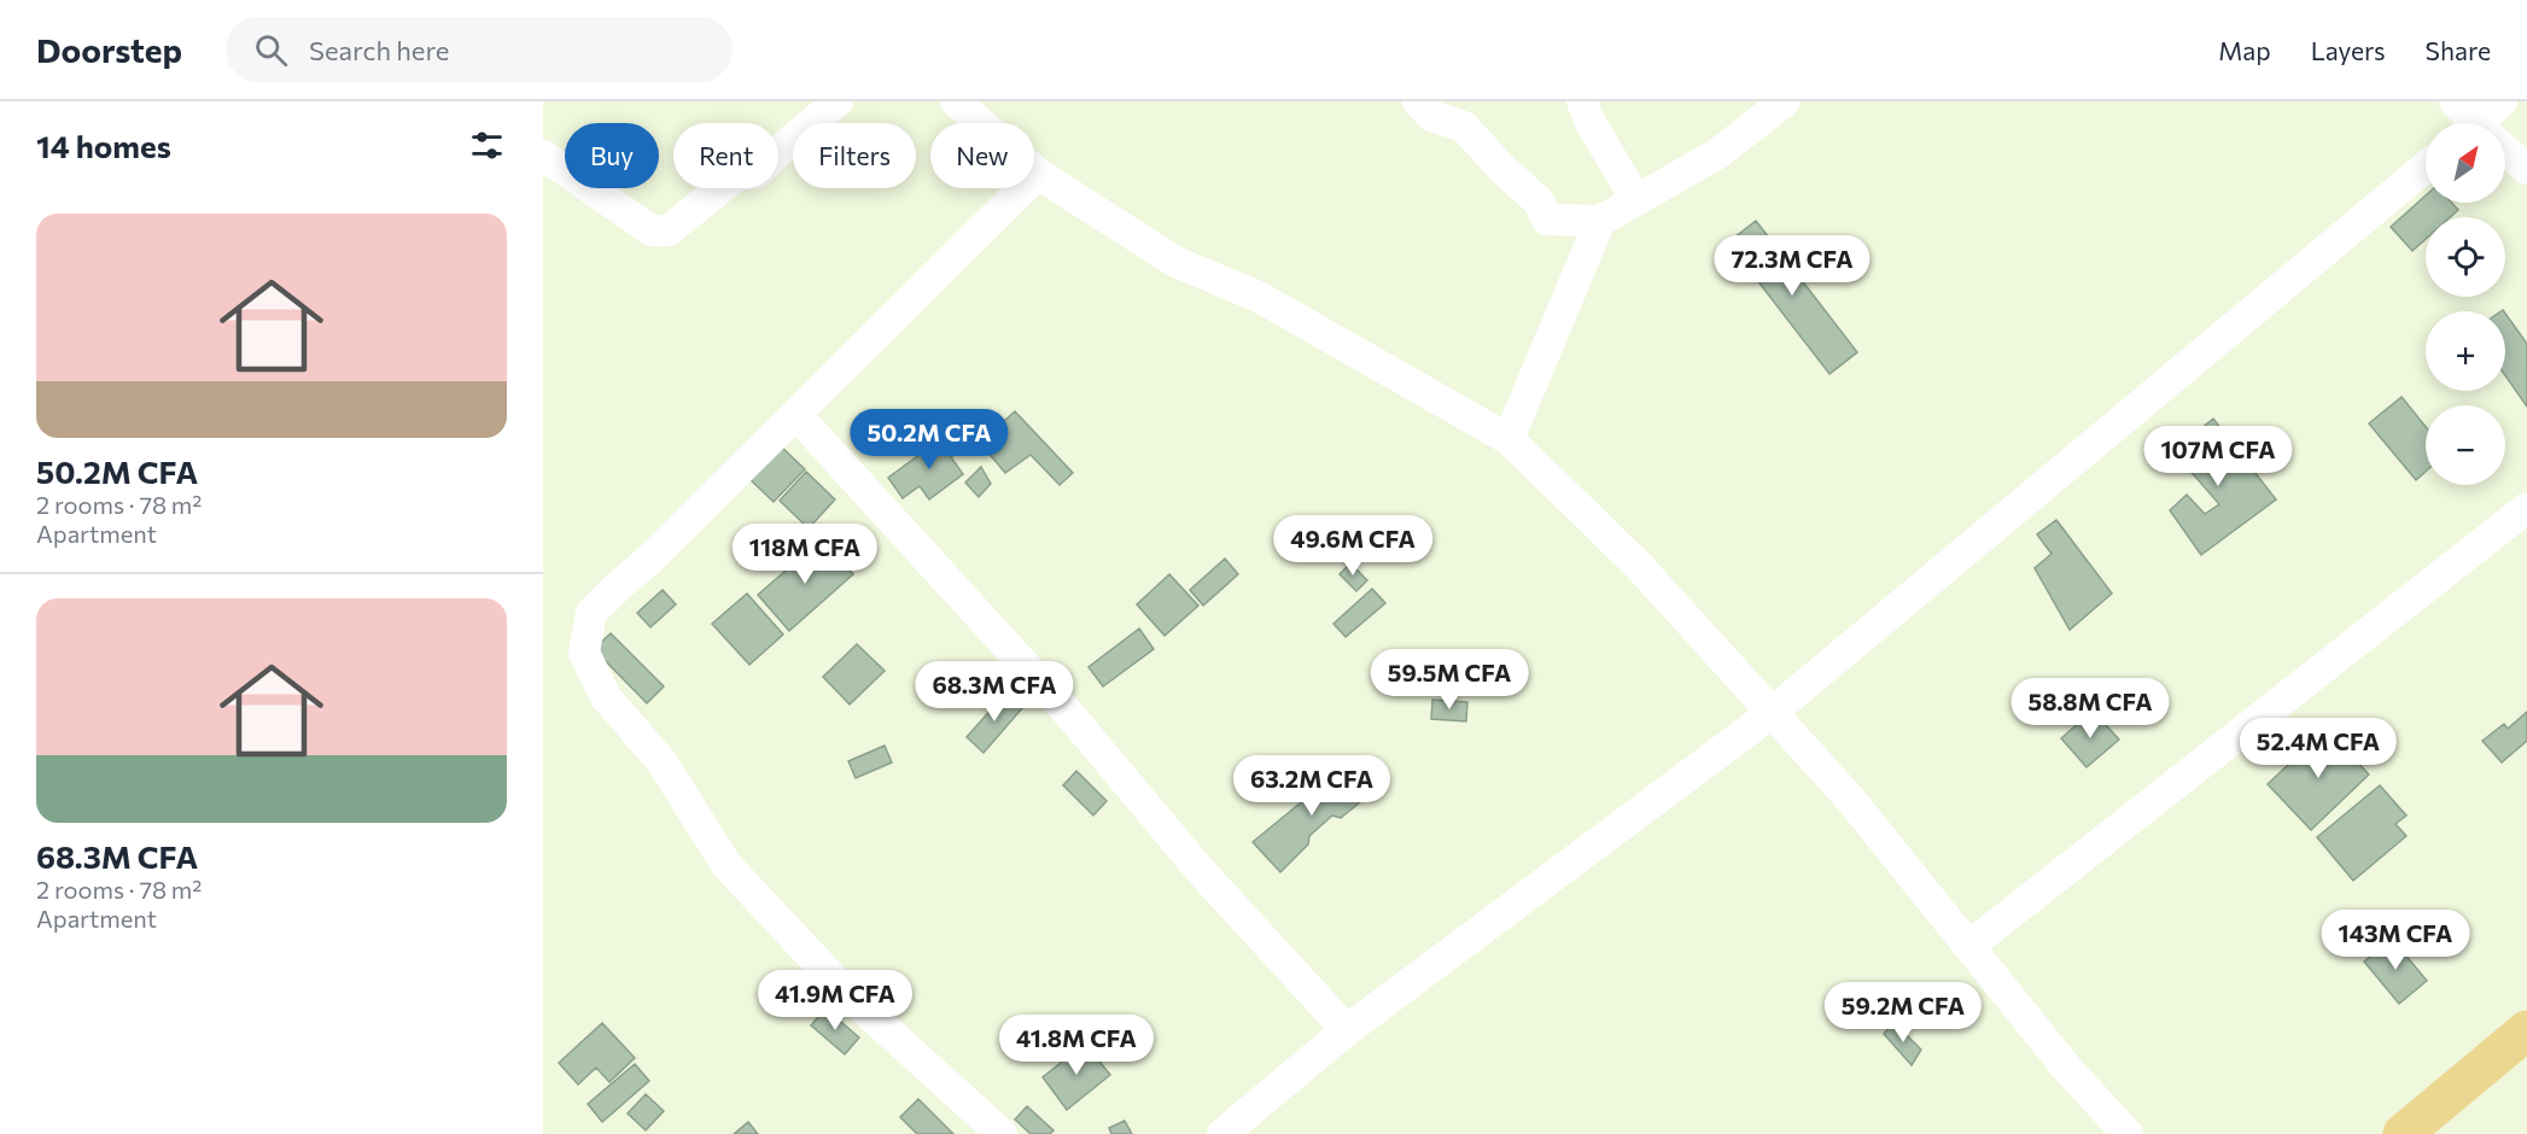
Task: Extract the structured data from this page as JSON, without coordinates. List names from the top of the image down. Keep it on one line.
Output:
{"north":"top right","page":{"header":"Doorstep","search":"Search here","nav":["Map","Layers","Share"],"heading":"14 homes","map_buttons":["+","−"],"chip":["Buy","Rent","Filters","New"],"list":[{"name":"50.2M CFA","note":"2 rooms · 78 m² · Apartment"},{"name":"68.3M CFA","note":"2 rooms · 78 m² · Apartment"}],"price":["72.3M CFA","50.2M CFA","107M CFA","49.6M CFA","118M CFA","59.5M CFA","68.3M CFA","58.8M CFA","52.4M CFA","63.2M CFA","143M CFA","41.9M CFA","59.2M CFA","41.8M CFA"]}}
